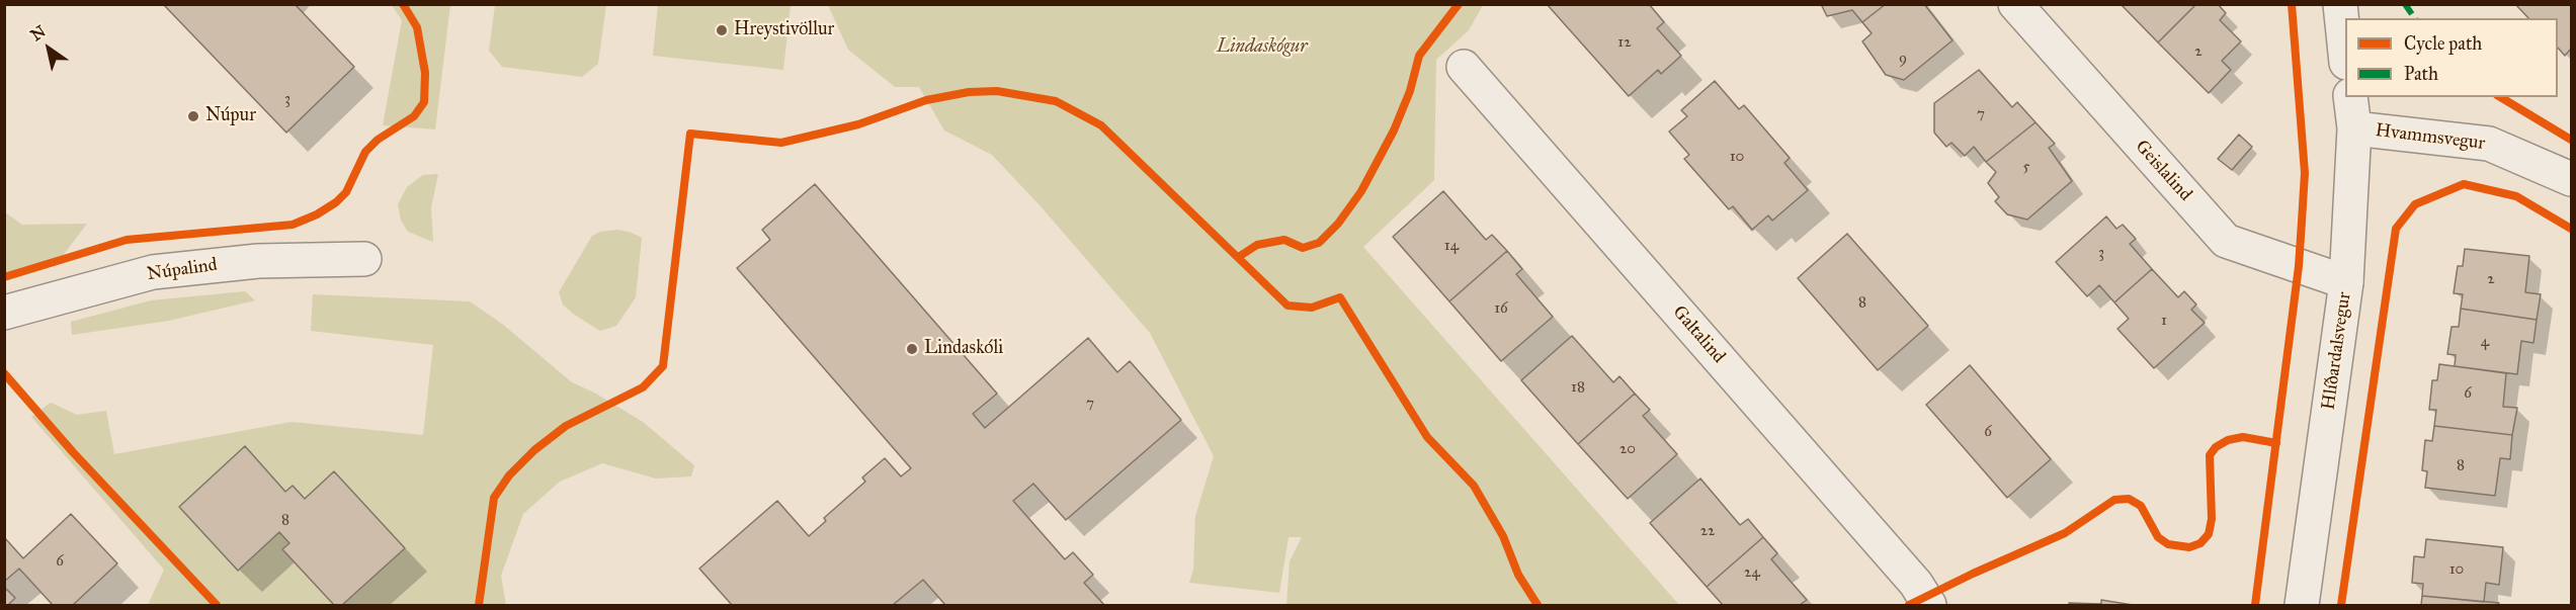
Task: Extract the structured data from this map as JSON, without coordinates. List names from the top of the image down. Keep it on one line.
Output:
{"streets":{"street":["Hvammsvegur","Geislalind","Núpalind","Galtalind","Hlíðardalsvegur"]},"crossings":[["Hvammsvegur","Hlíðardalsvegur"],["Geislalind","Hlíðardalsvegur"]],"parks":["Lindaskógur"],"places":["Hreystivöllur","Núpur","Lindaskóli"],"house_numbers":["12","2","9","3","7","10","5","14","3","2","8","16","1","4","18","6","7","6","20","8","8","22","6","10","24"],"legend":["Cycle path","Path"],"north":"top left"}
